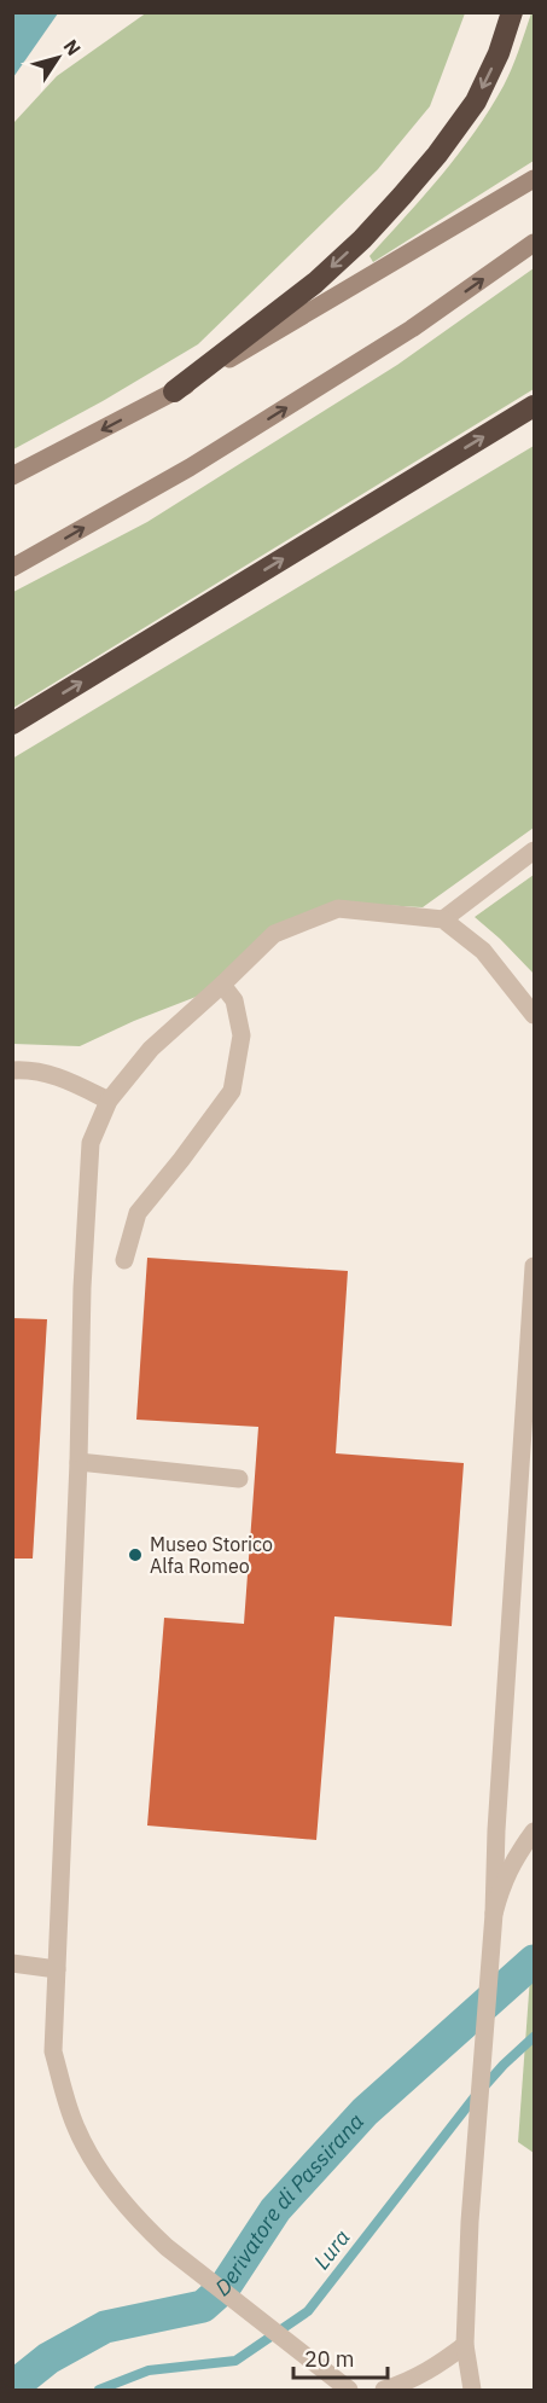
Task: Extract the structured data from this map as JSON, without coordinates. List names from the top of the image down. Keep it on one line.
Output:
{"water":["Derivatore di Passirana","Lura"],"places":["Museo Storico Alfa Romeo"],"scale_bar":"20 m","north":"top right"}
